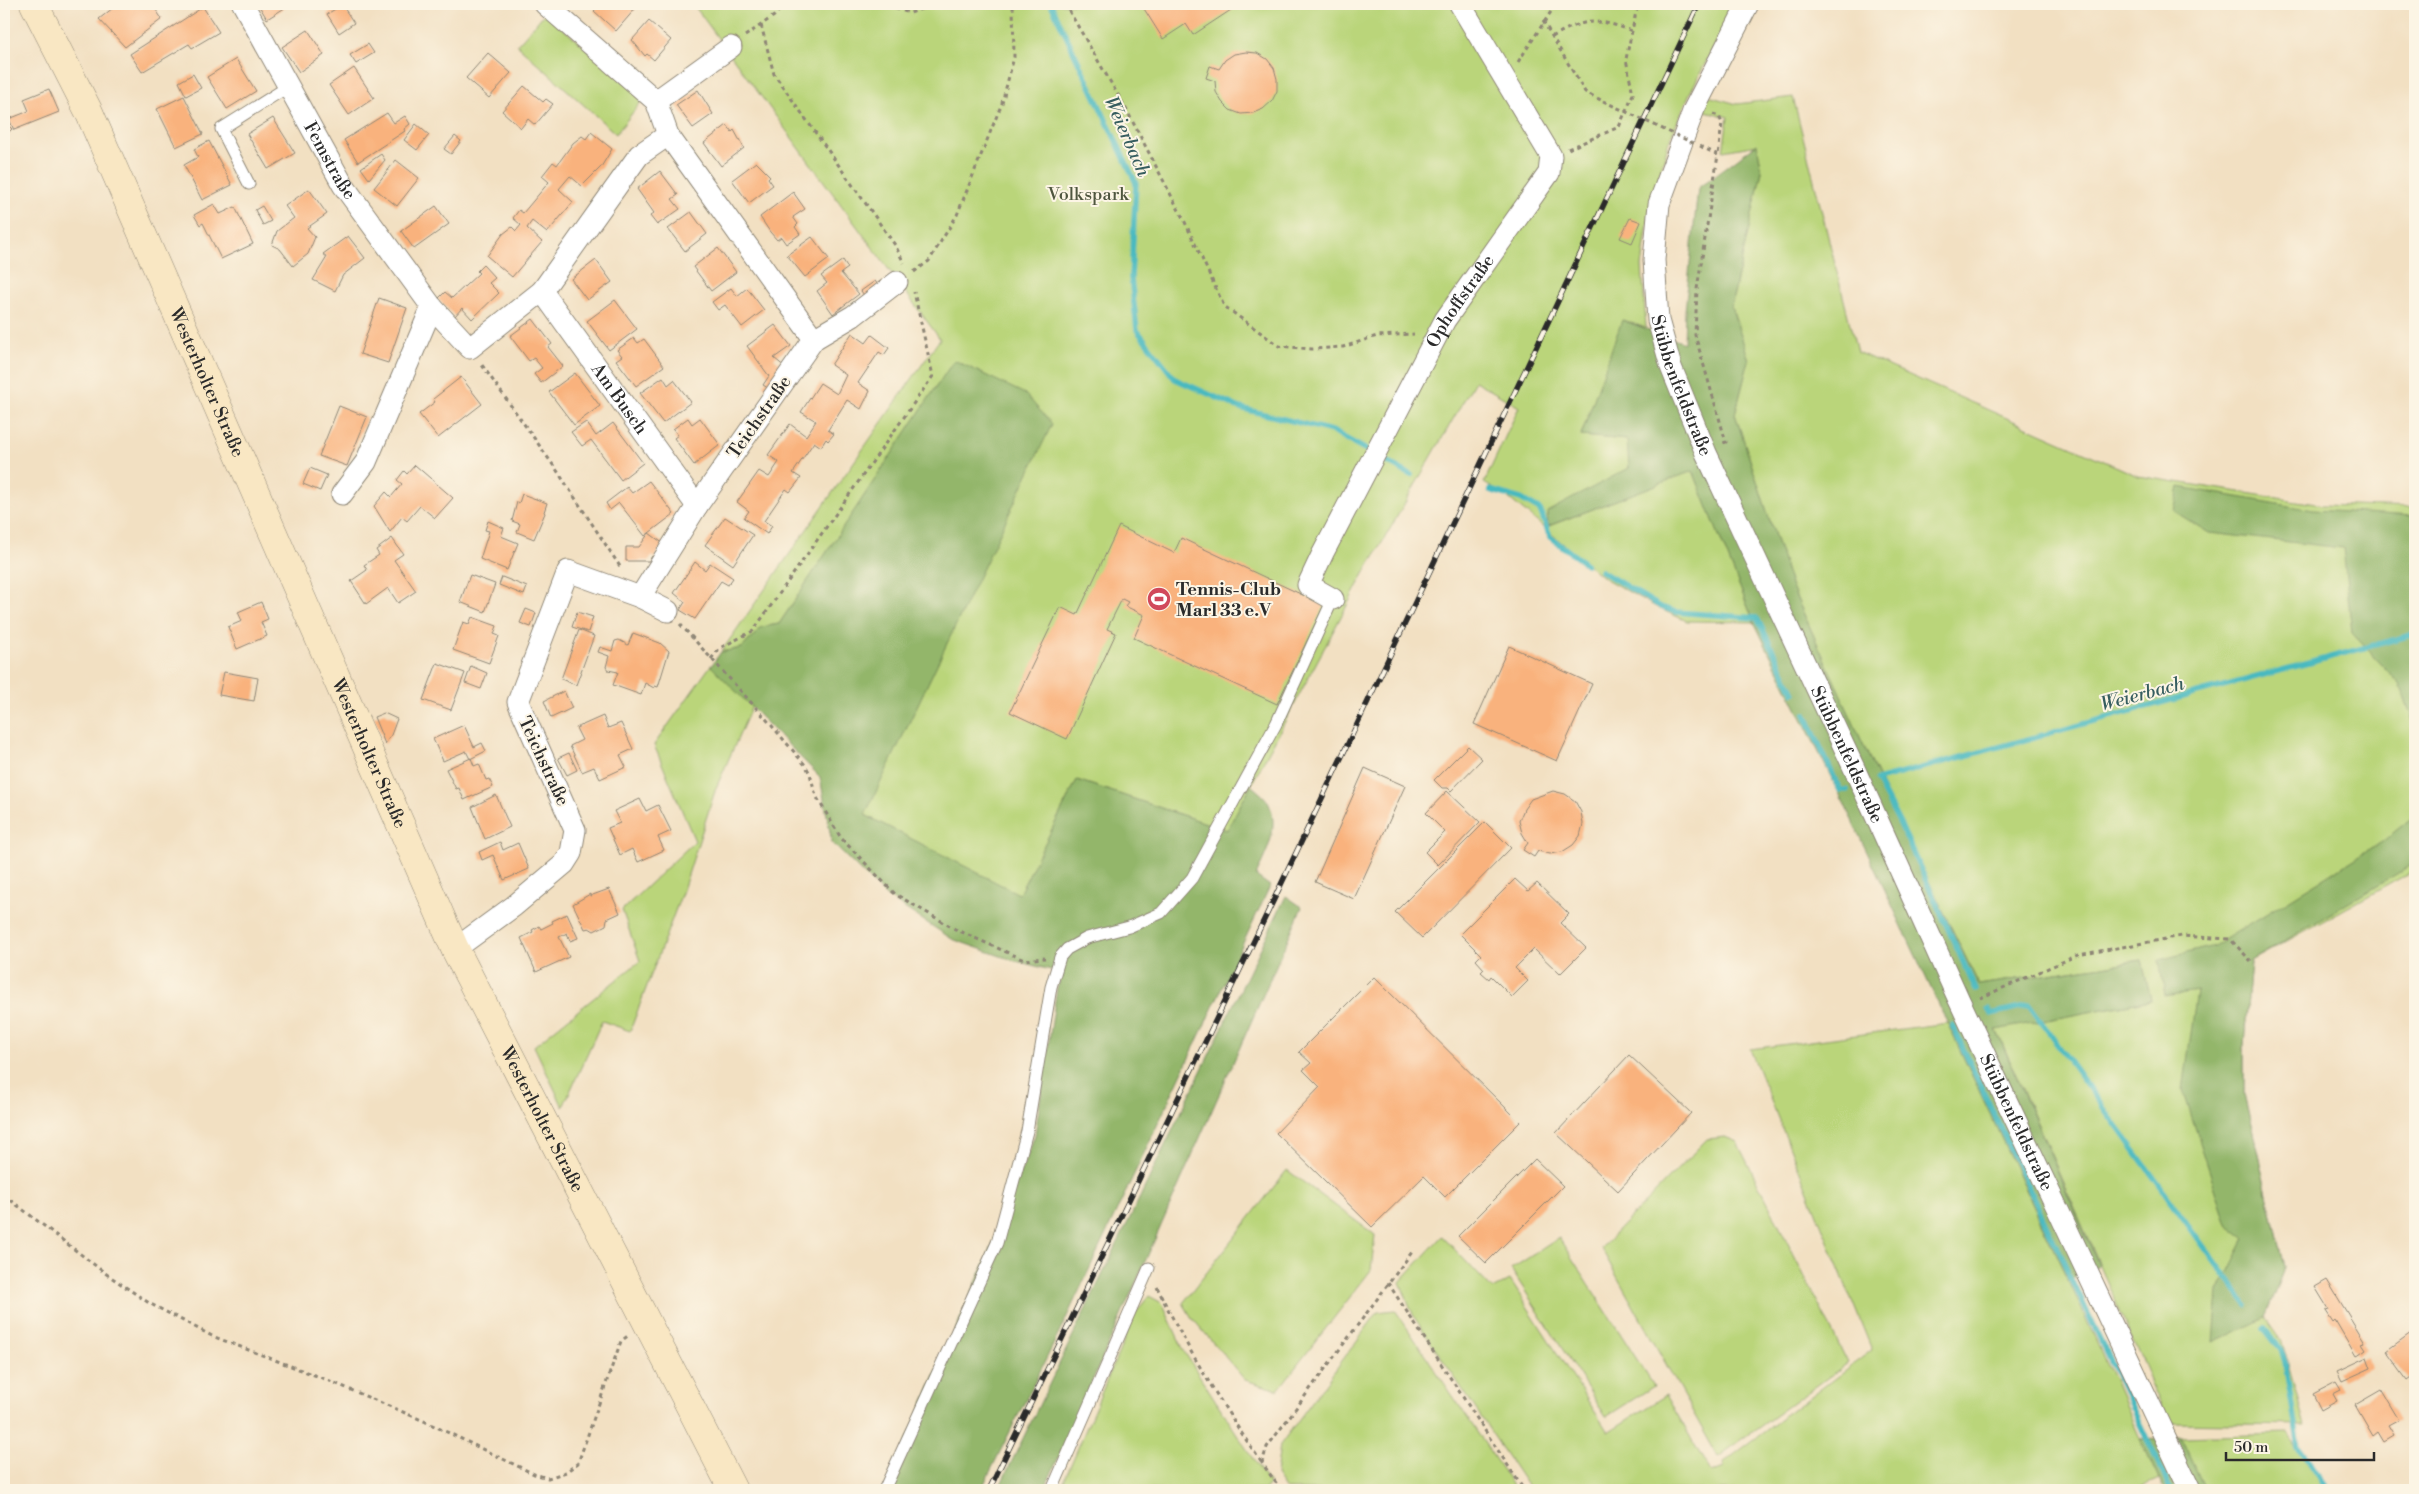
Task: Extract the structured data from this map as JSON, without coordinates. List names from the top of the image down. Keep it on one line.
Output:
{"streets":{"main road":["Westerholter Straße"],"street":["Femstraße","Ophoffstraße","Stübbenfeldstraße","Am Busch","Teichstraße"]},"crossings":[["Westerholter Straße","Teichstraße"],["Am Busch","Teichstraße"]],"water":["Weierbach"],"parks":["Volkspark"],"places":{"sports":["Tennis-Club Marl 33 e.V"]},"scale_bar":"50 m"}
